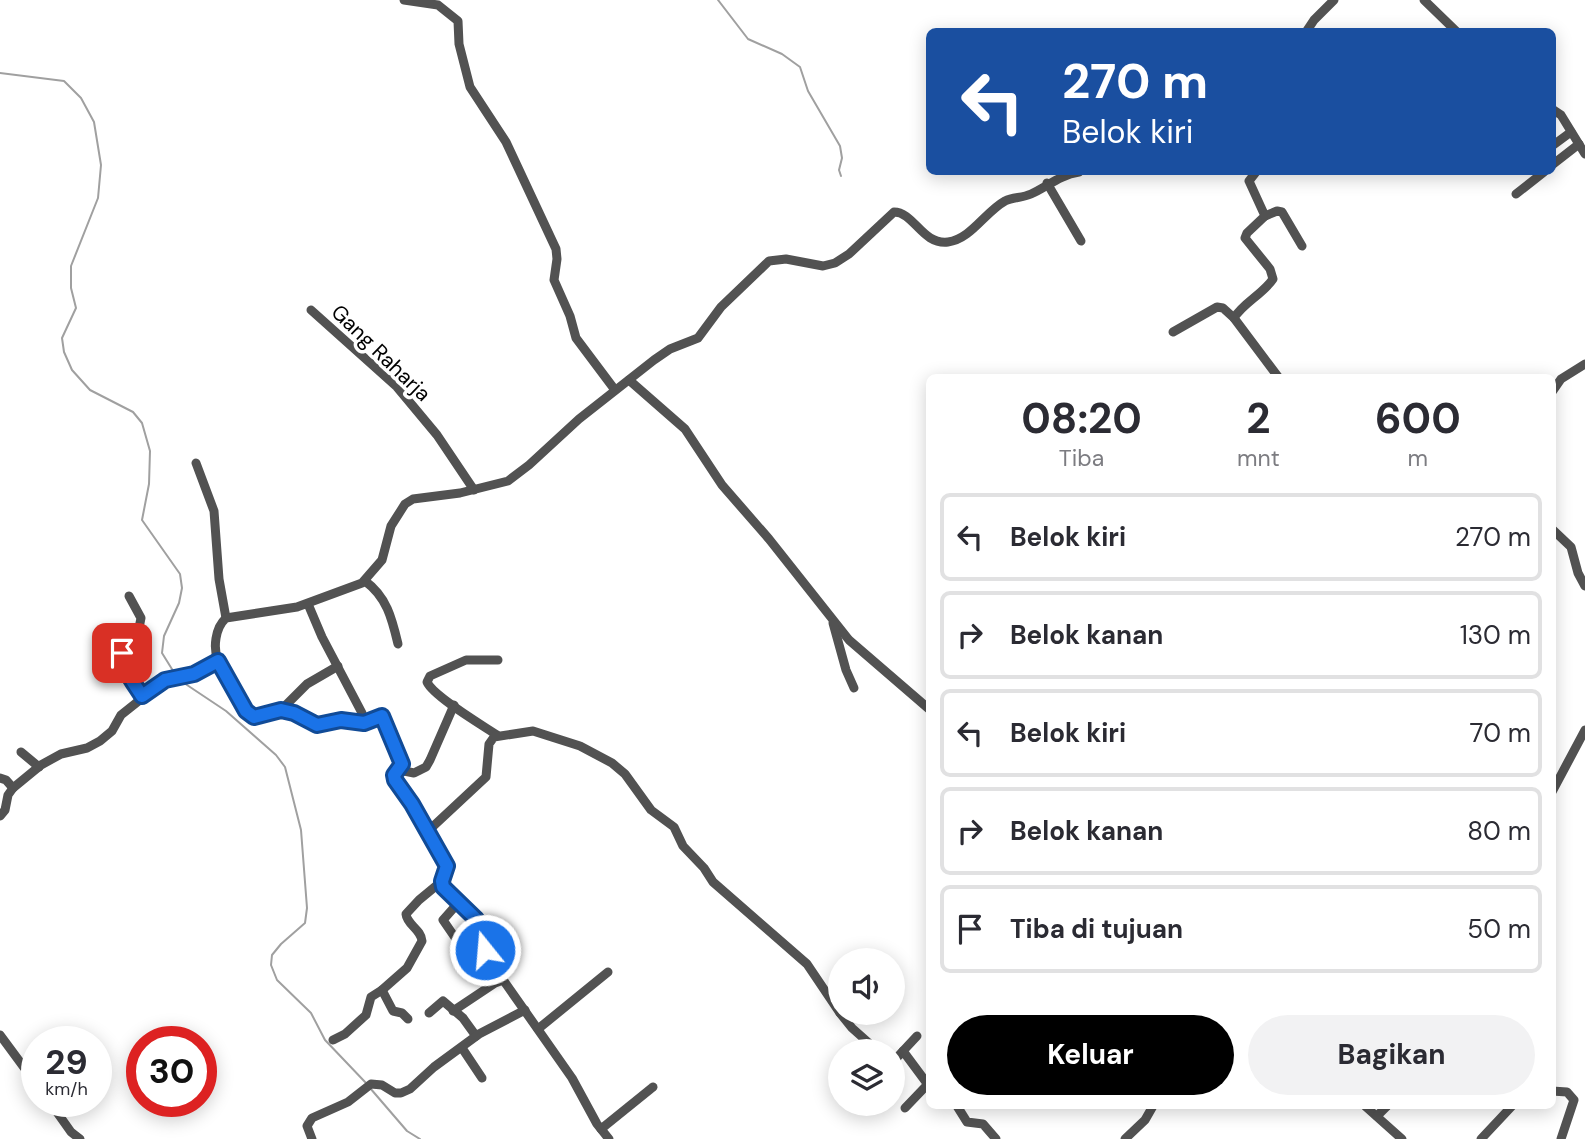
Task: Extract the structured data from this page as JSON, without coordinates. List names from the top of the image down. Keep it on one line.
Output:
{"streets":{"street":["Gang Raharja"]},"page":{"turn":["270 m","Belok kiri"],"eta":["08:20","Tiba","2","mnt","600","m"],"list":[{"name":"Belok kiri","value":"270 m"},{"name":"Belok kanan","value":"130 m"},{"name":"Belok kiri","value":"70 m"},{"name":"Belok kanan","value":"80 m"},{"name":"Tiba di tujuan","value":"50 m"}],"buttons":["Keluar","Bagikan"],"speed":"29 km/h","limit":"30"}}
